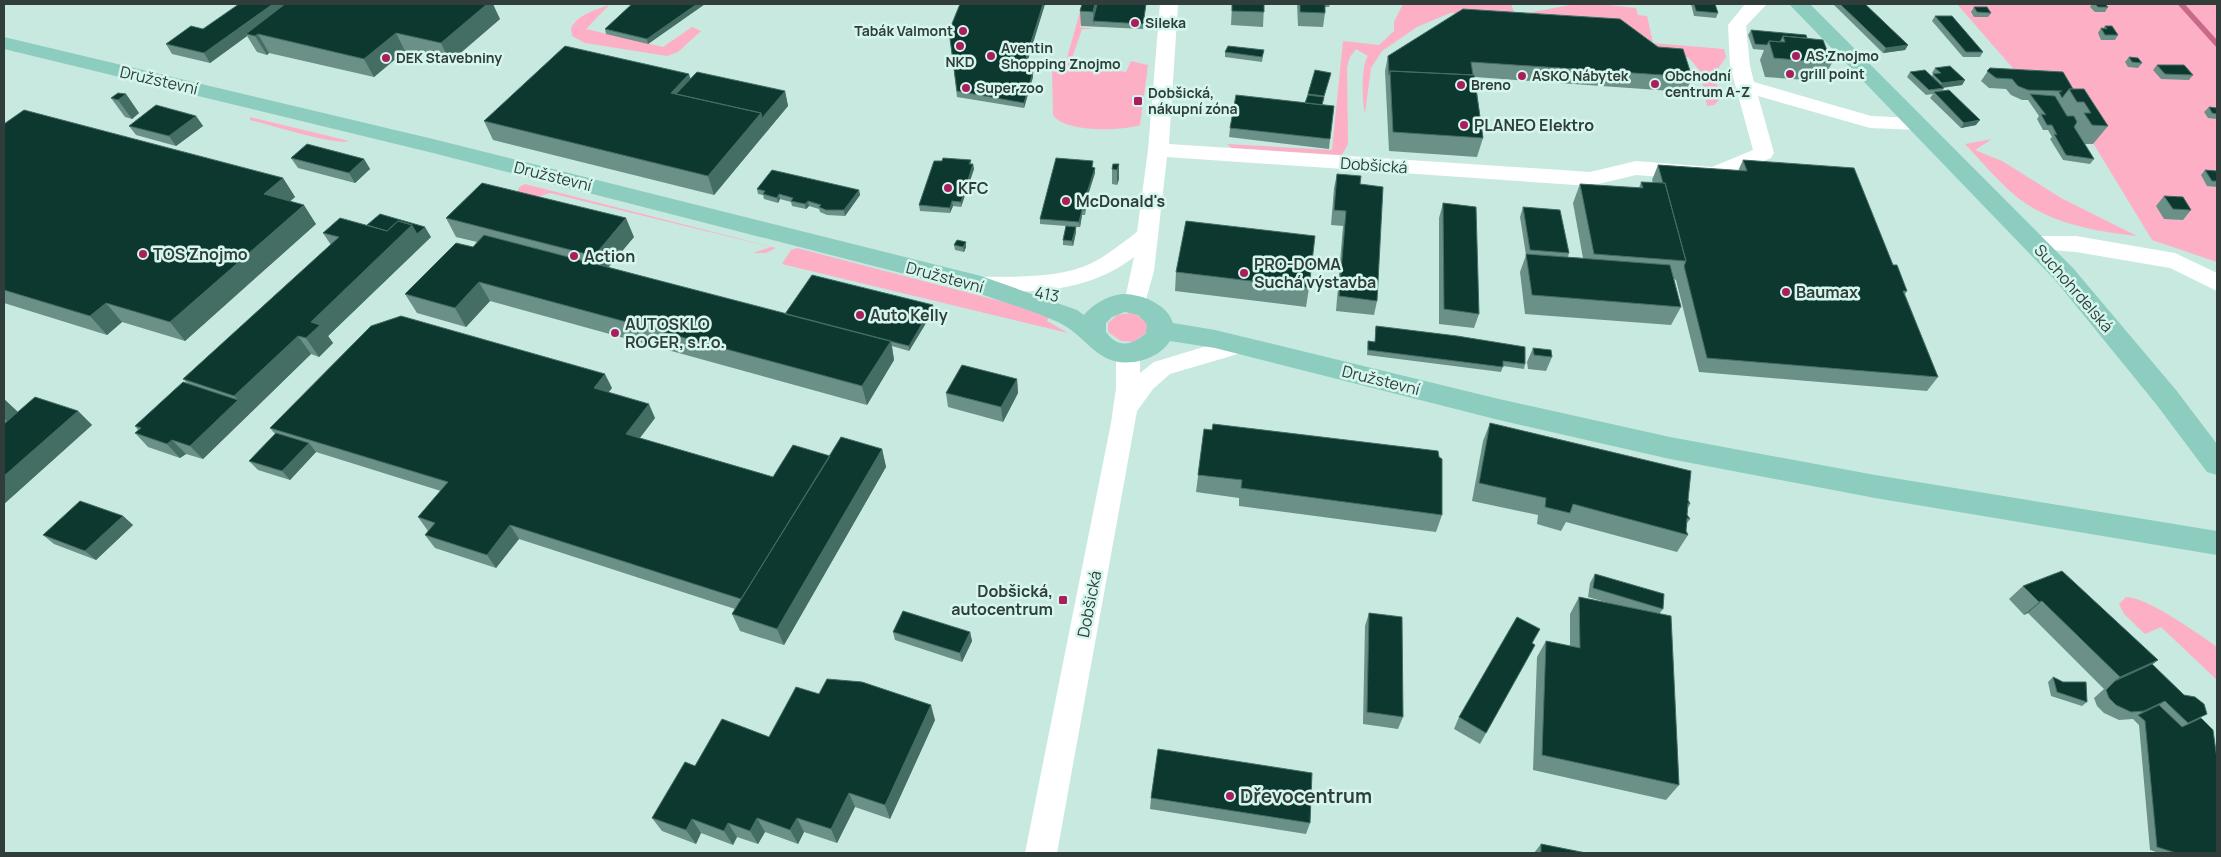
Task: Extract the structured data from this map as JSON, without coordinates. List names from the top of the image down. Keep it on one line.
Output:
{"streets":{"main road":["Družstevní","Suchohrdelská","413"],"street":["Dobšická"]},"crossings":[["Družstevní","Dobšická"],["Družstevní","413"],["Dobšická","413"]],"places":{"other":["Sileka","Tabák Valmont","NKD","Aventin Shopping Znojmo","AS Znojmo","DEK Stavebniny","grill point","ASKO Nábytek","Obchodní centrum A-Z","Breno","Super zoo","PLANEO Elektro","KFC","McDonald's","TOS Znojmo","Action","PRO-DOMA Suchá výstavba","Baumax","Auto Kelly","AUTOSKLO ROGER, s.r.o.","Dřevocentrum"],"transit":["Dobšická, nákupní zóna","Dobšická, autocentrum"]}}
